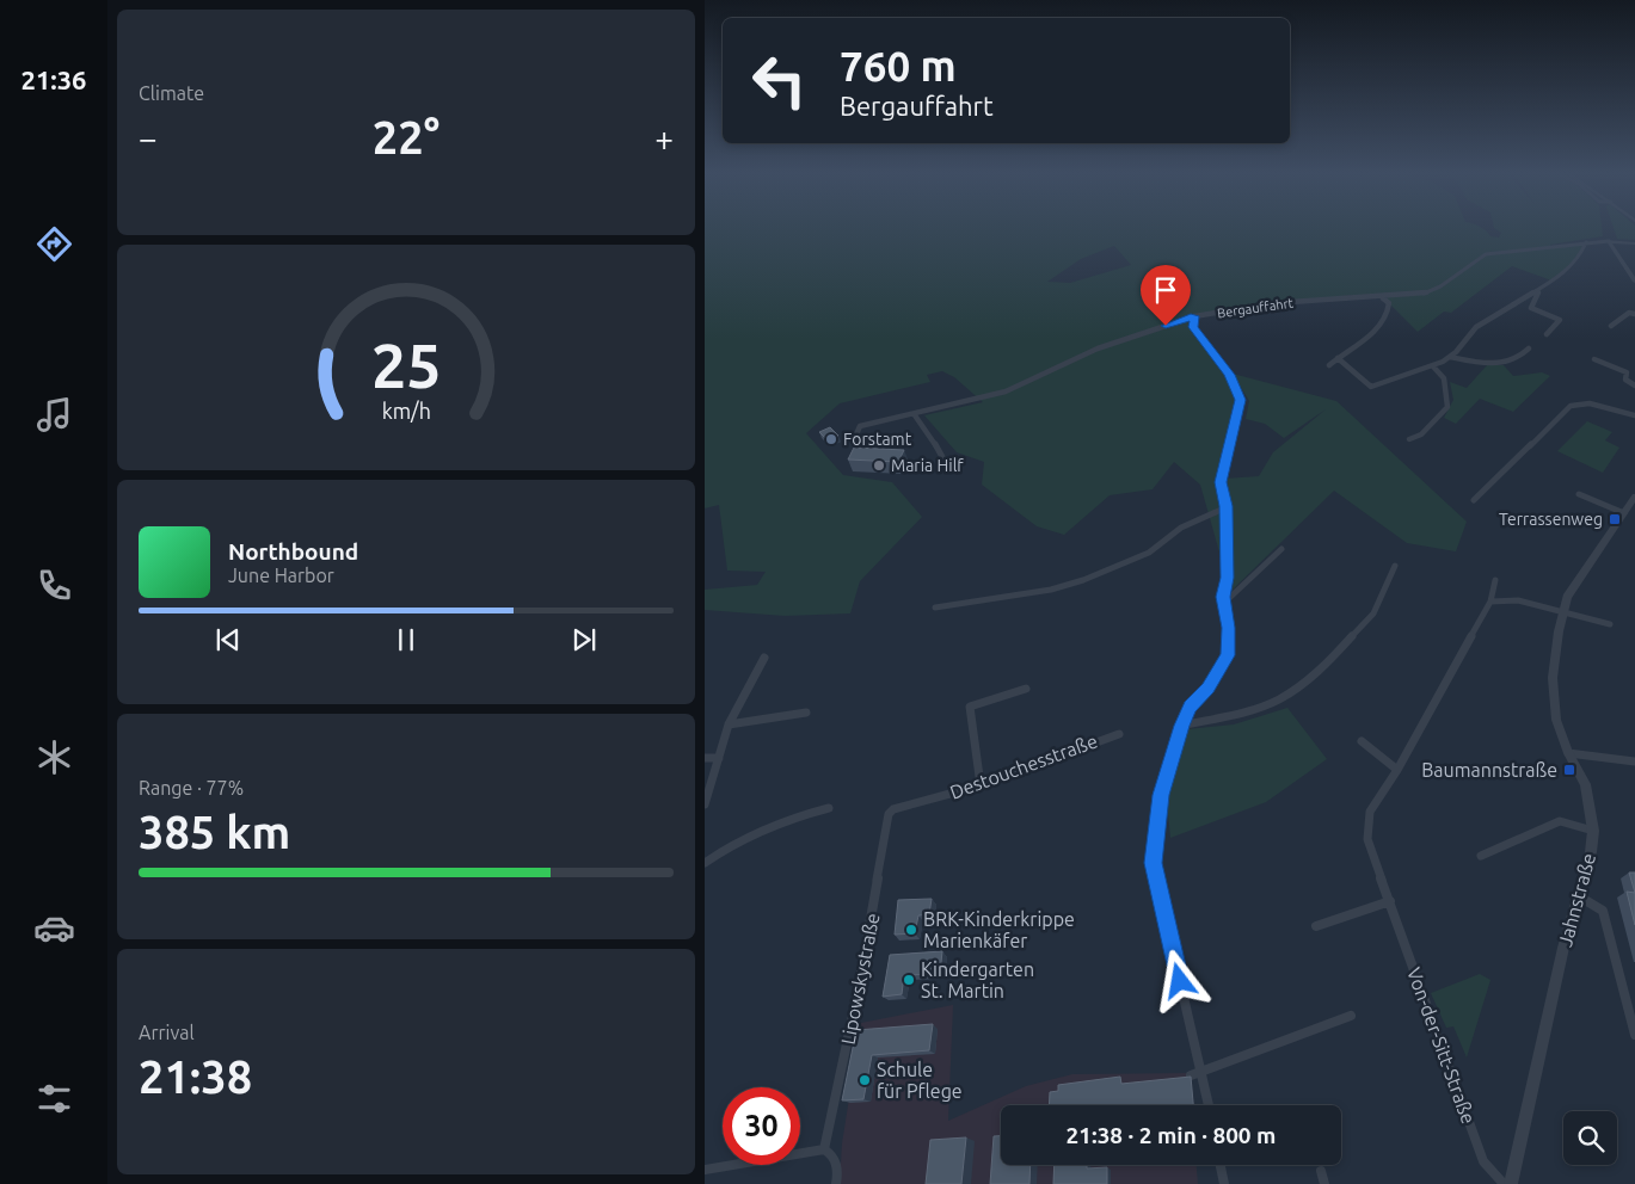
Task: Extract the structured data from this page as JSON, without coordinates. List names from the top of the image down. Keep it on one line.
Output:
{"streets":{"street":["Bergauffahrt","Destouchesstraße","Jahnstraße","Lipowskystraße","Von-der-Sitt-Straße"]},"crossings":[["Destouchesstraße","Lipowskystraße"]],"places":{"other":["Forstamt","Maria Hilf","BRK-Kinderkrippe Marienkäfer","Kindergarten St. Martin","Schule für Pflege"],"transit":["Terrassenweg","Baumannstraße"]},"page":{"tabs":"21:36","tile":["Climate",["Range · 77%","385 km"],["Arrival","21:38"]],"turn":["760 m","Bergauffahrt"],"heat":["−","22°","+"],"song":["Northbound","June Harbor"],"limit":"30","trip":"21:38 · 2 min · 800 m","gauge":["25","km/h"]}}
